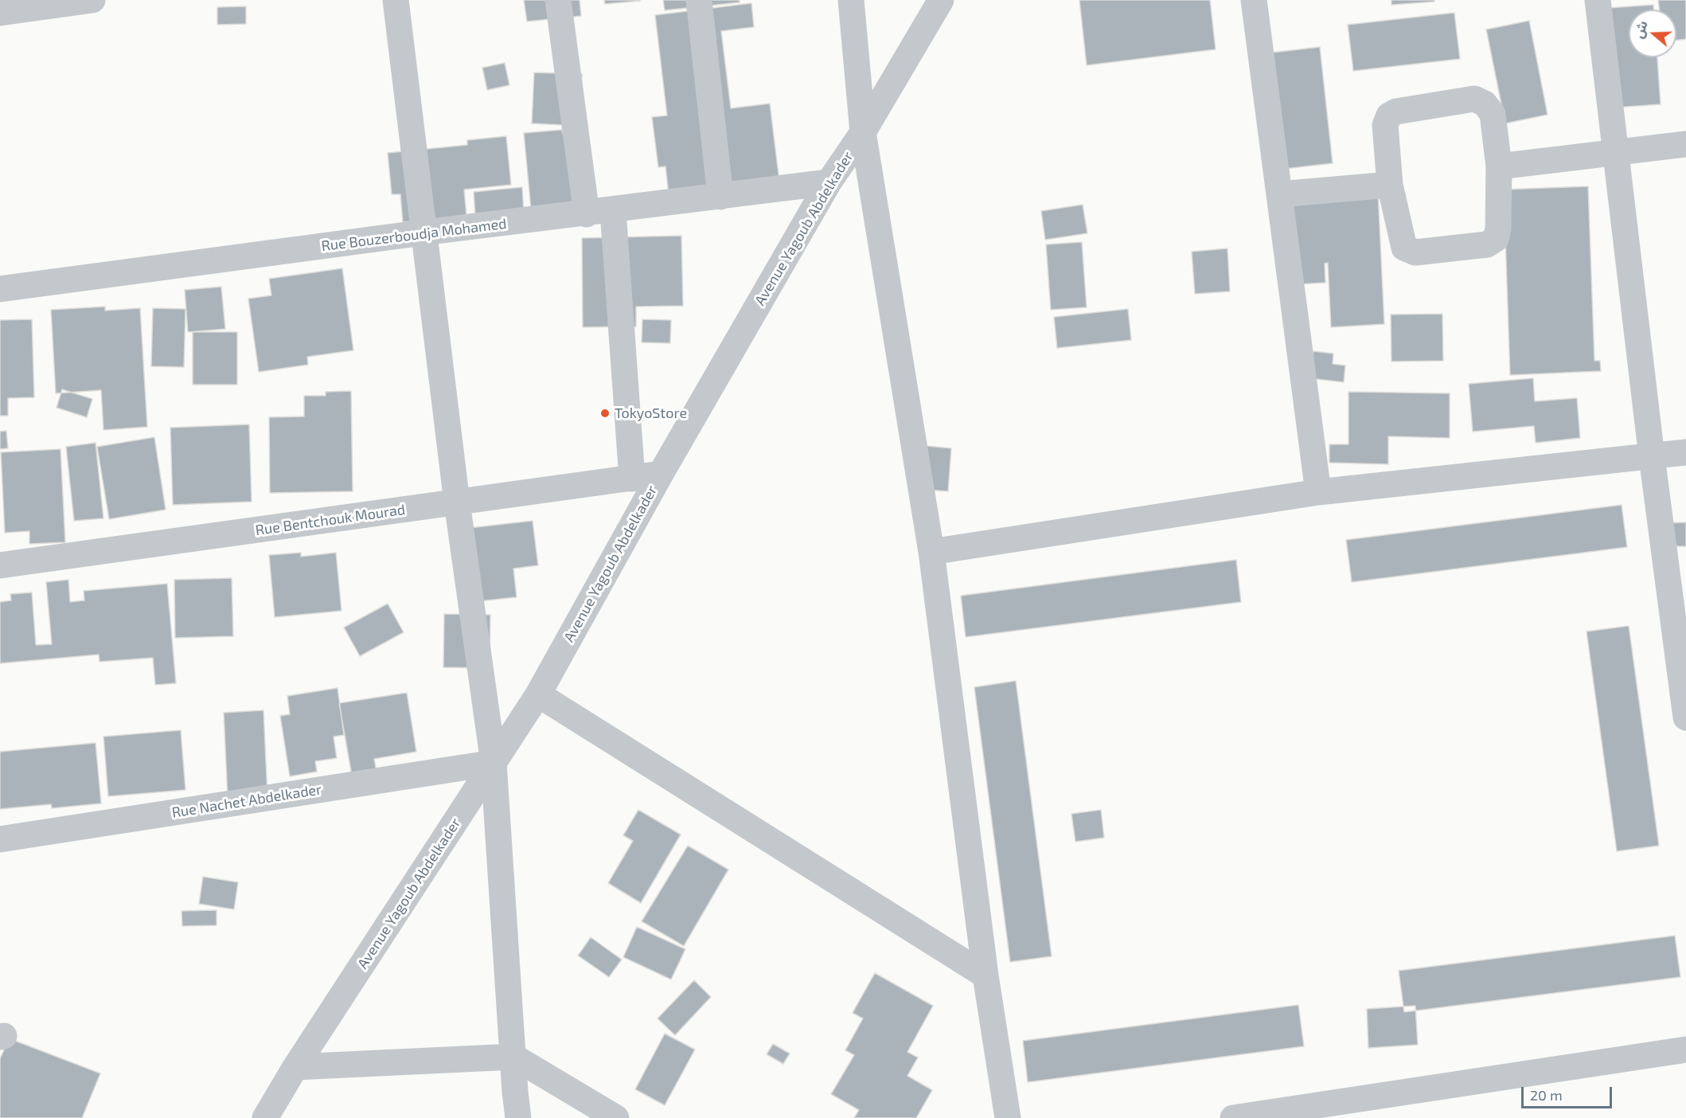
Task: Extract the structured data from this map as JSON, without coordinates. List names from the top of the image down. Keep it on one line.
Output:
{"streets":{"street":["Avenue Yagoub Abdelkader","Rue Bouzerboudja Mohamed","Rue Bentchouk Mourad","Rue Nachet Abdelkader"]},"crossings":[["Avenue Yagoub Abdelkader","Rue Bouzerboudja Mohamed"],["Avenue Yagoub Abdelkader","Rue Bentchouk Mourad"],["Avenue Yagoub Abdelkader","Rue Nachet Abdelkader"]],"places":["TokyoStore"],"scale_bar":"20 m","north":"left"}
